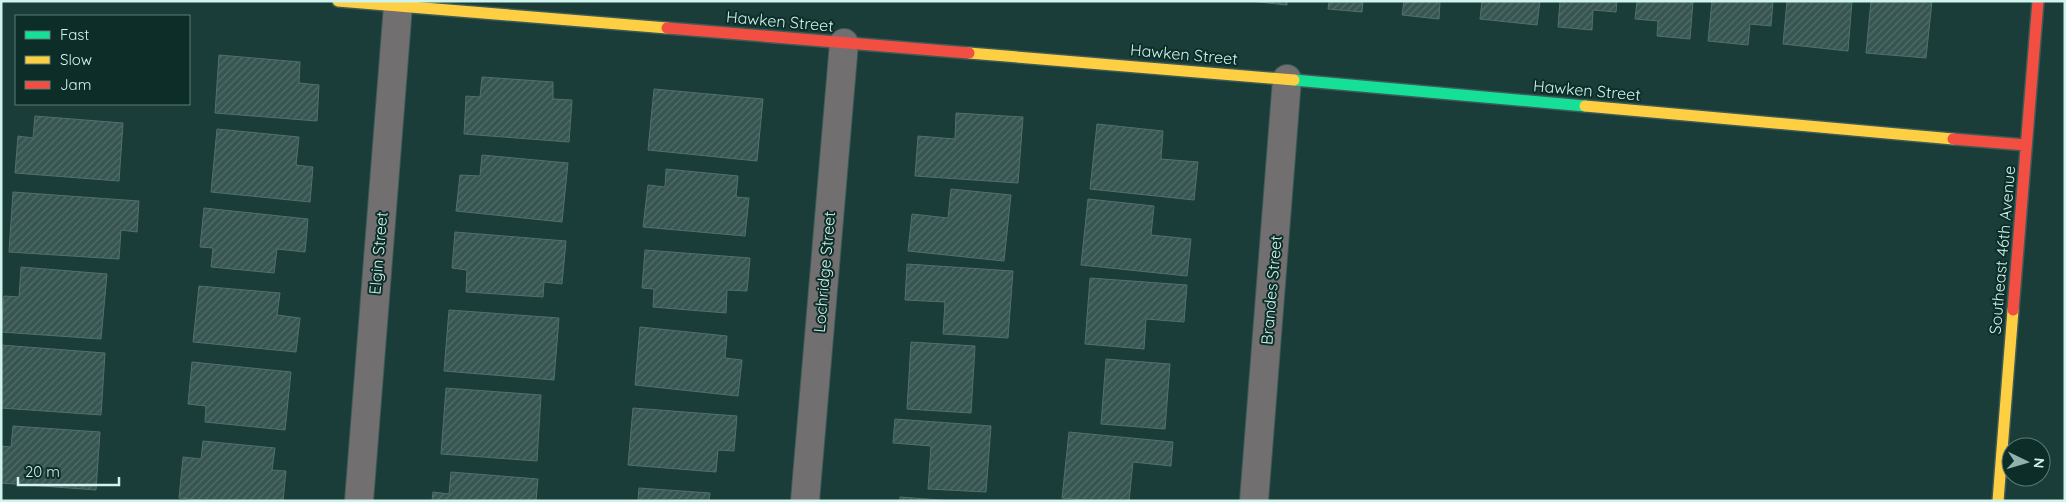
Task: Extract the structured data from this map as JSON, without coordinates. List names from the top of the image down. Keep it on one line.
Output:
{"streets":{"street":["Hawken Street","Southeast 46th Avenue","Elgin Street","Lochridge Street","Brandes Street"]},"crossings":[["Hawken Street","Southeast 46th Avenue"],["Hawken Street","Elgin Street"],["Hawken Street","Lochridge Street"],["Hawken Street","Brandes Street"]],"legend":["Fast","Slow","Jam"],"scale_bar":"20 m","north":"right"}
